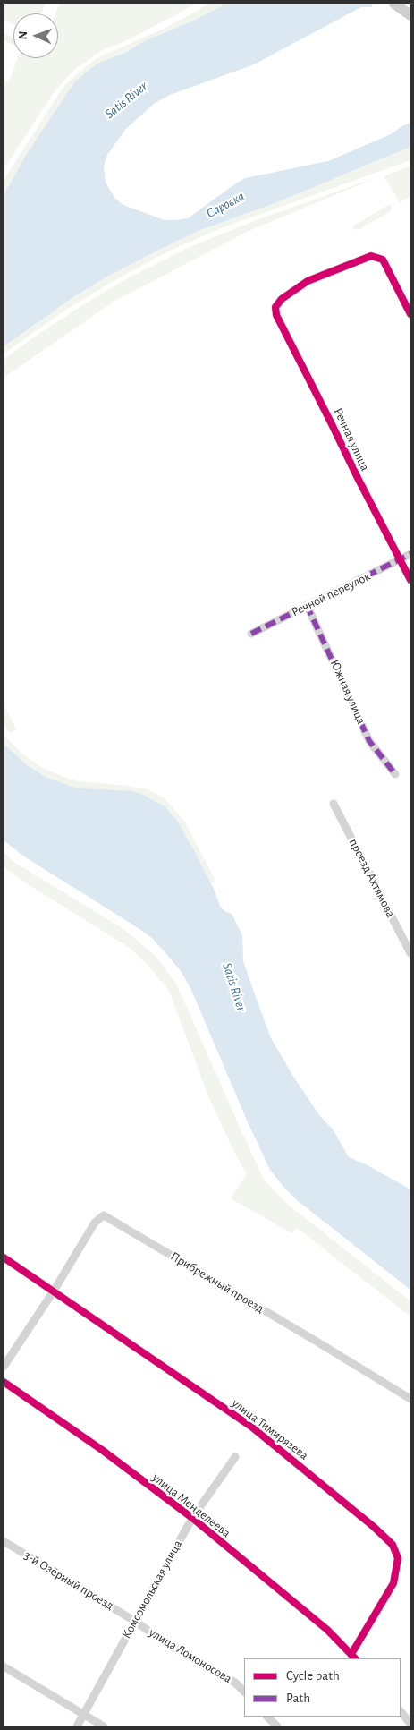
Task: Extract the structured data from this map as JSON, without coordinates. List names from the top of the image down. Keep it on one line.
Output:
{"streets":{"street":["Речная улица","Речной переулок","Южная улица","проезд Ахтямова","Прибрежный проезд","улица Тимирязева","улица Менделеева","3-й Озёрный проезд","Комсомольская улица","улица Ломоносова"]},"crossings":[["Речная улица","Речной переулок"],["Речной переулок","Южная улица"],["Прибрежный проезд","улица Тимирязева"],["улица Тимирязева","улица Менделеева"],["улица Менделеева","Комсомольская улица"],["3-й Озёрный проезд","Комсомольская улица"],["3-й Озёрный проезд","улица Ломоносова"],["Комсомольская улица","улица Ломоносова"]],"water":["Satis River","Саровка"],"legend":["Cycle path","Path"],"north":"left"}
